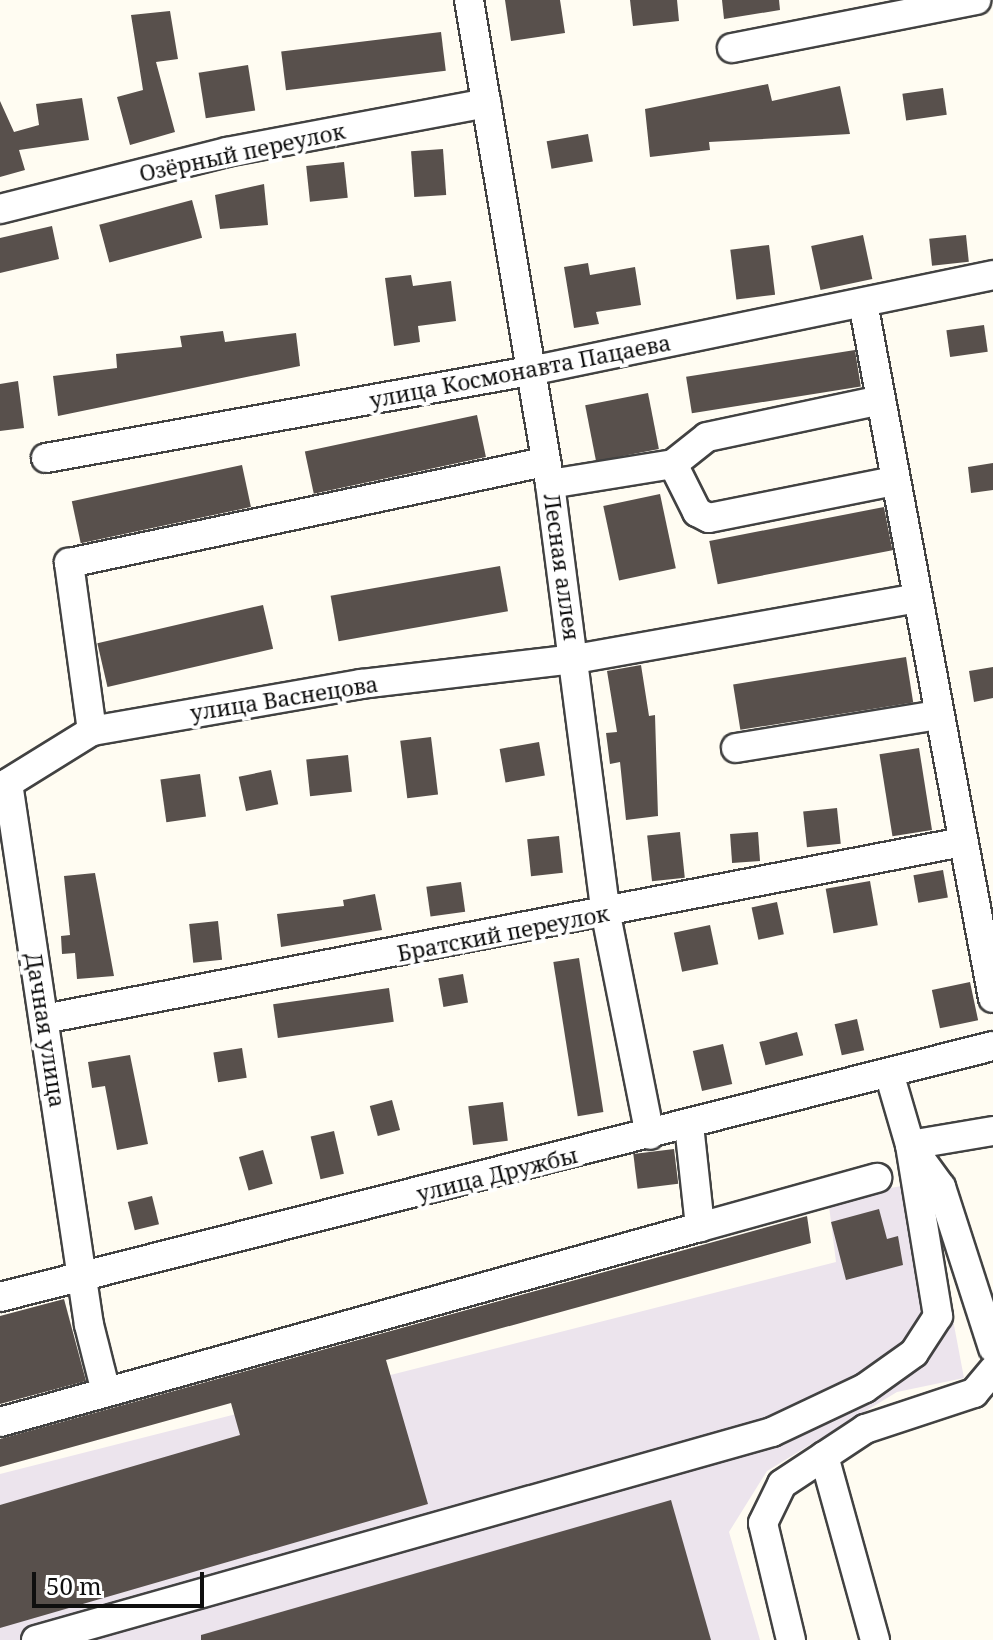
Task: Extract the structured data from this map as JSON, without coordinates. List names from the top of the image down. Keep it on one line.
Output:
{"streets":{"street":["Озёрный переулок","улица Космонавта Пацаева","Лесная аллея","улица Васнецова","Братский переулок","Дачная улица","улица Дружбы"]},"crossings":[["Озёрный переулок","Лесная аллея"],["улица Космонавта Пацаева","Лесная аллея"],["Лесная аллея","улица Васнецова"],["Лесная аллея","Братский переулок"],["Лесная аллея","улица Дружбы"],["улица Васнецова","Дачная улица"],["Братский переулок","Дачная улица"],["Дачная улица","улица Дружбы"]],"scale_bar":"50 m"}
